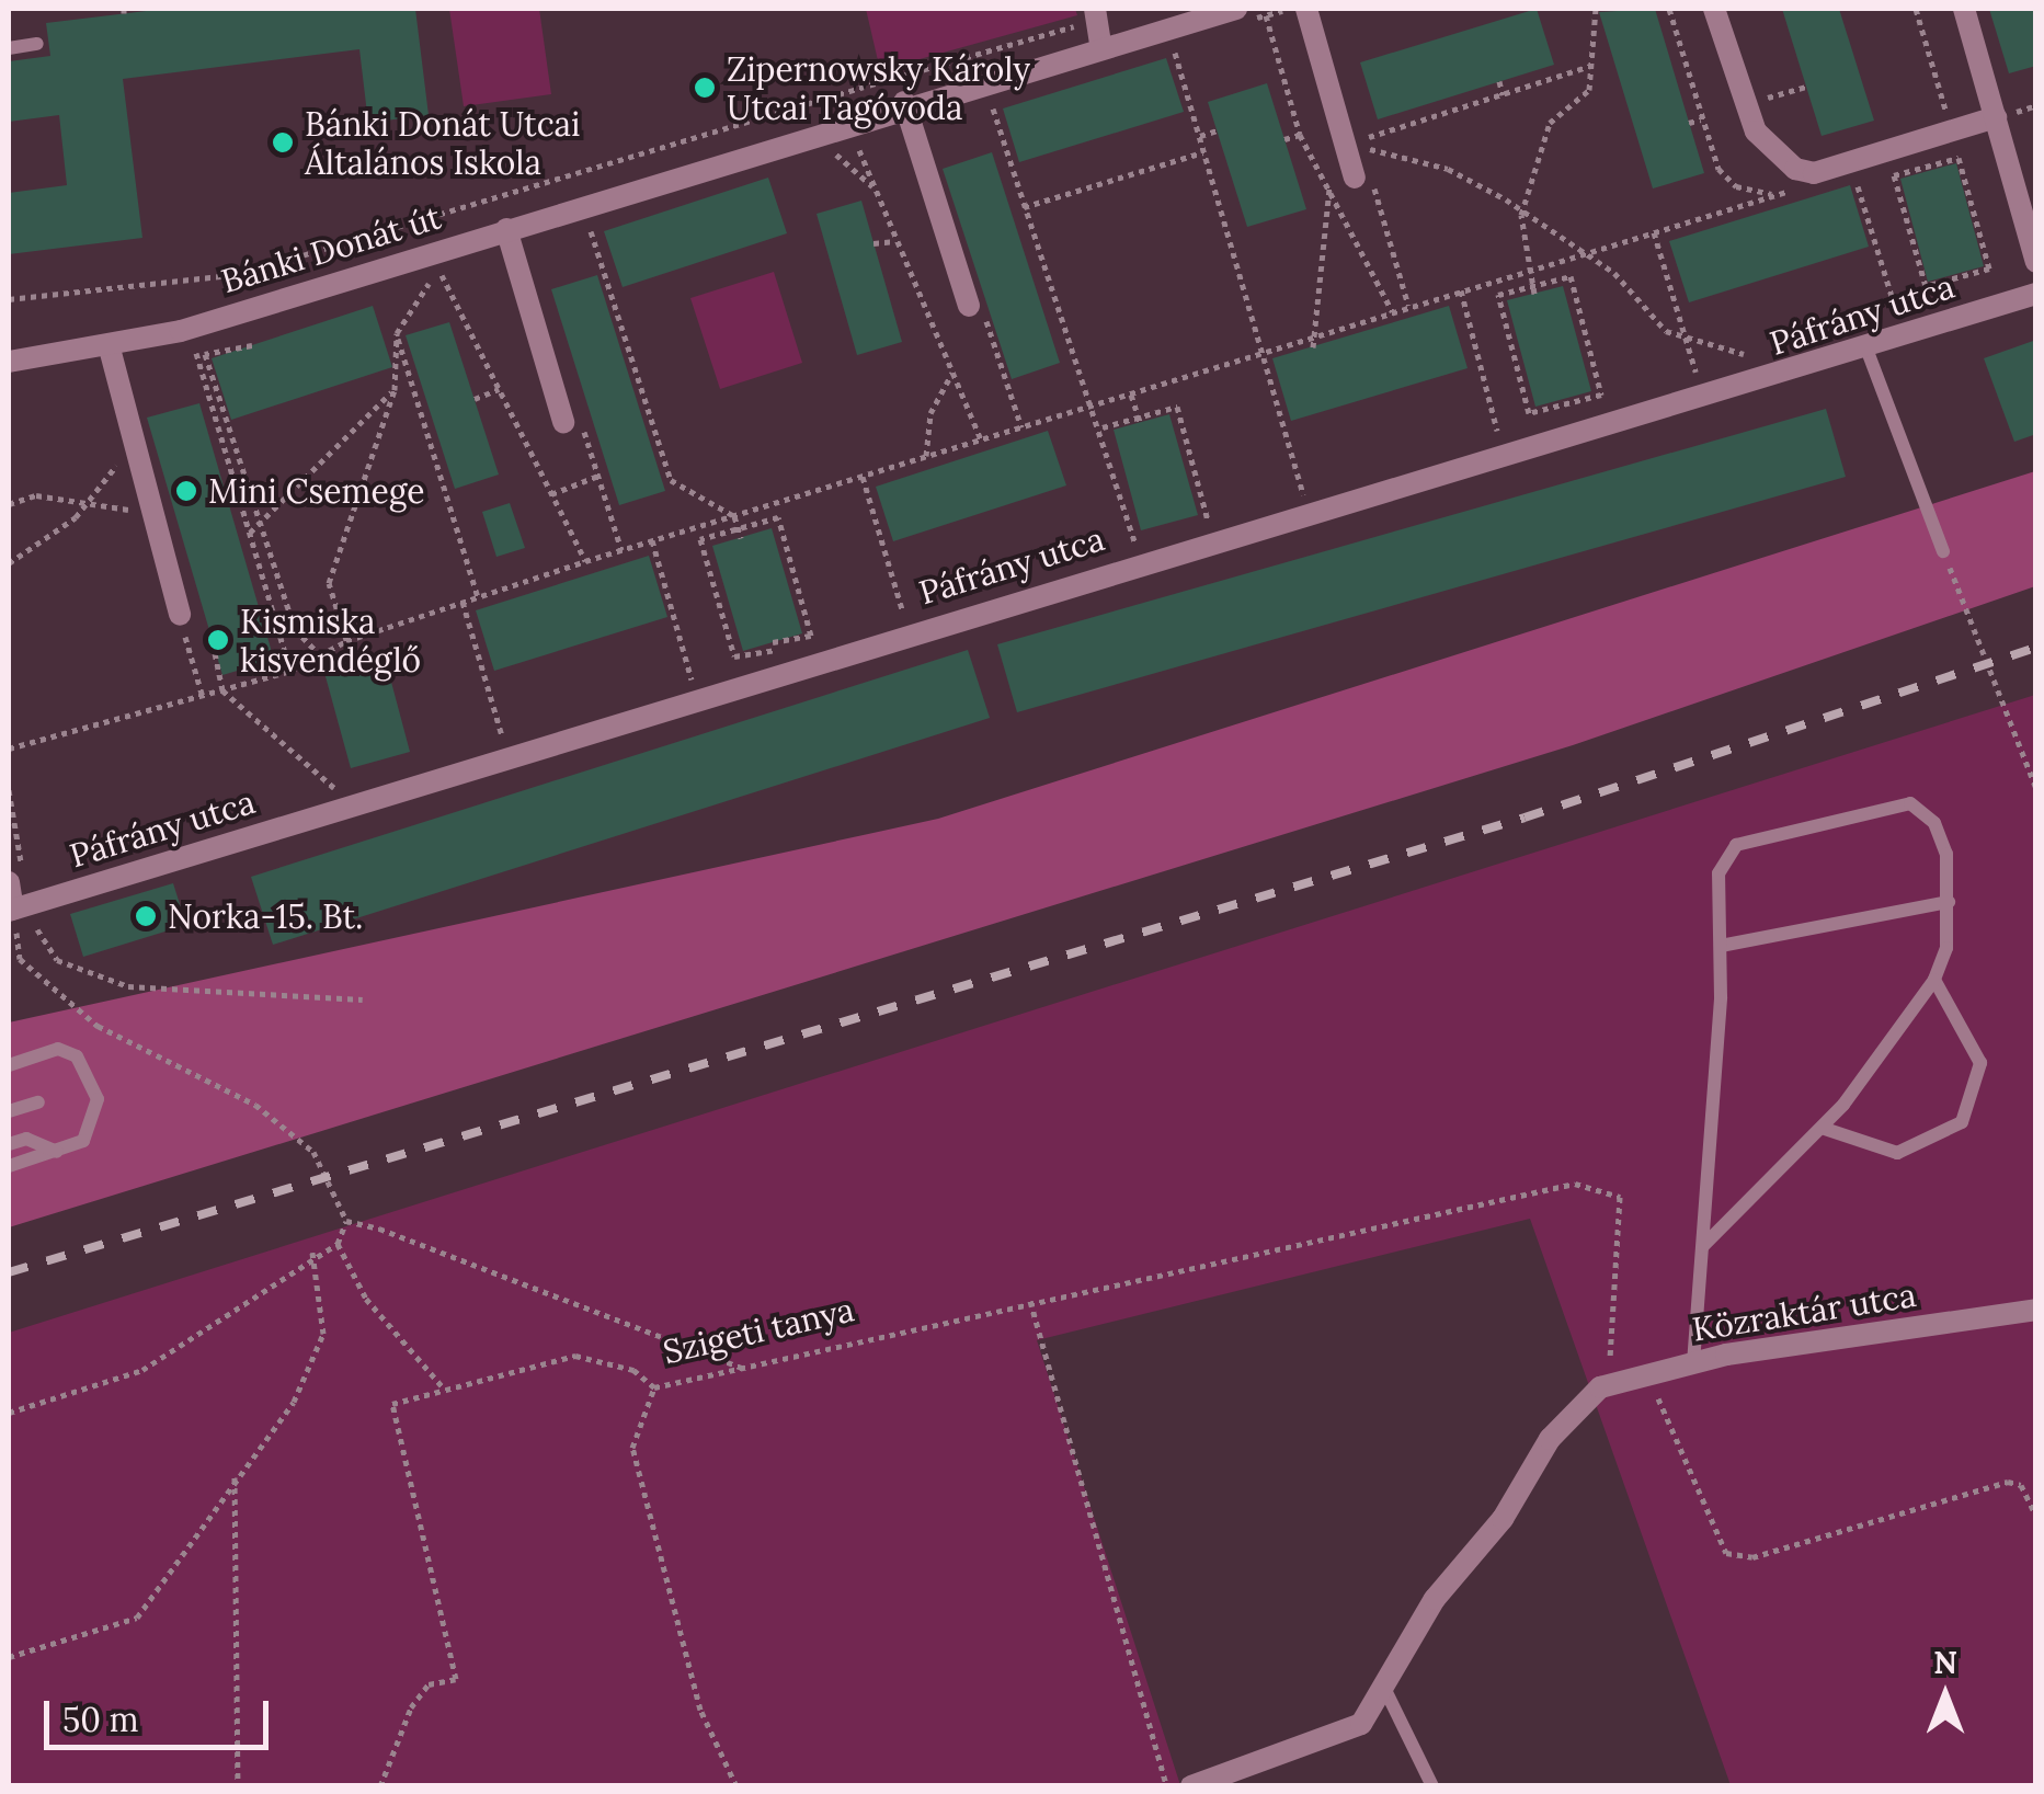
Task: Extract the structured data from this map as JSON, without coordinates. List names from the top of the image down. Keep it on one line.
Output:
{"streets":{"street":["Bánki Donát út","Páfrány utca","Közraktár utca"],"path":["Szigeti tanya"]},"crossings":[["Közraktár utca","Szigeti tanya"]],"places":["Zipernowsky Károly Utcai Tagóvoda","Bánki Donát Utcai Általános Iskola","Mini Csemege","Kismiska kisvendéglő","Norka-15. Bt."],"scale_bar":"50 m","north":"top"}
